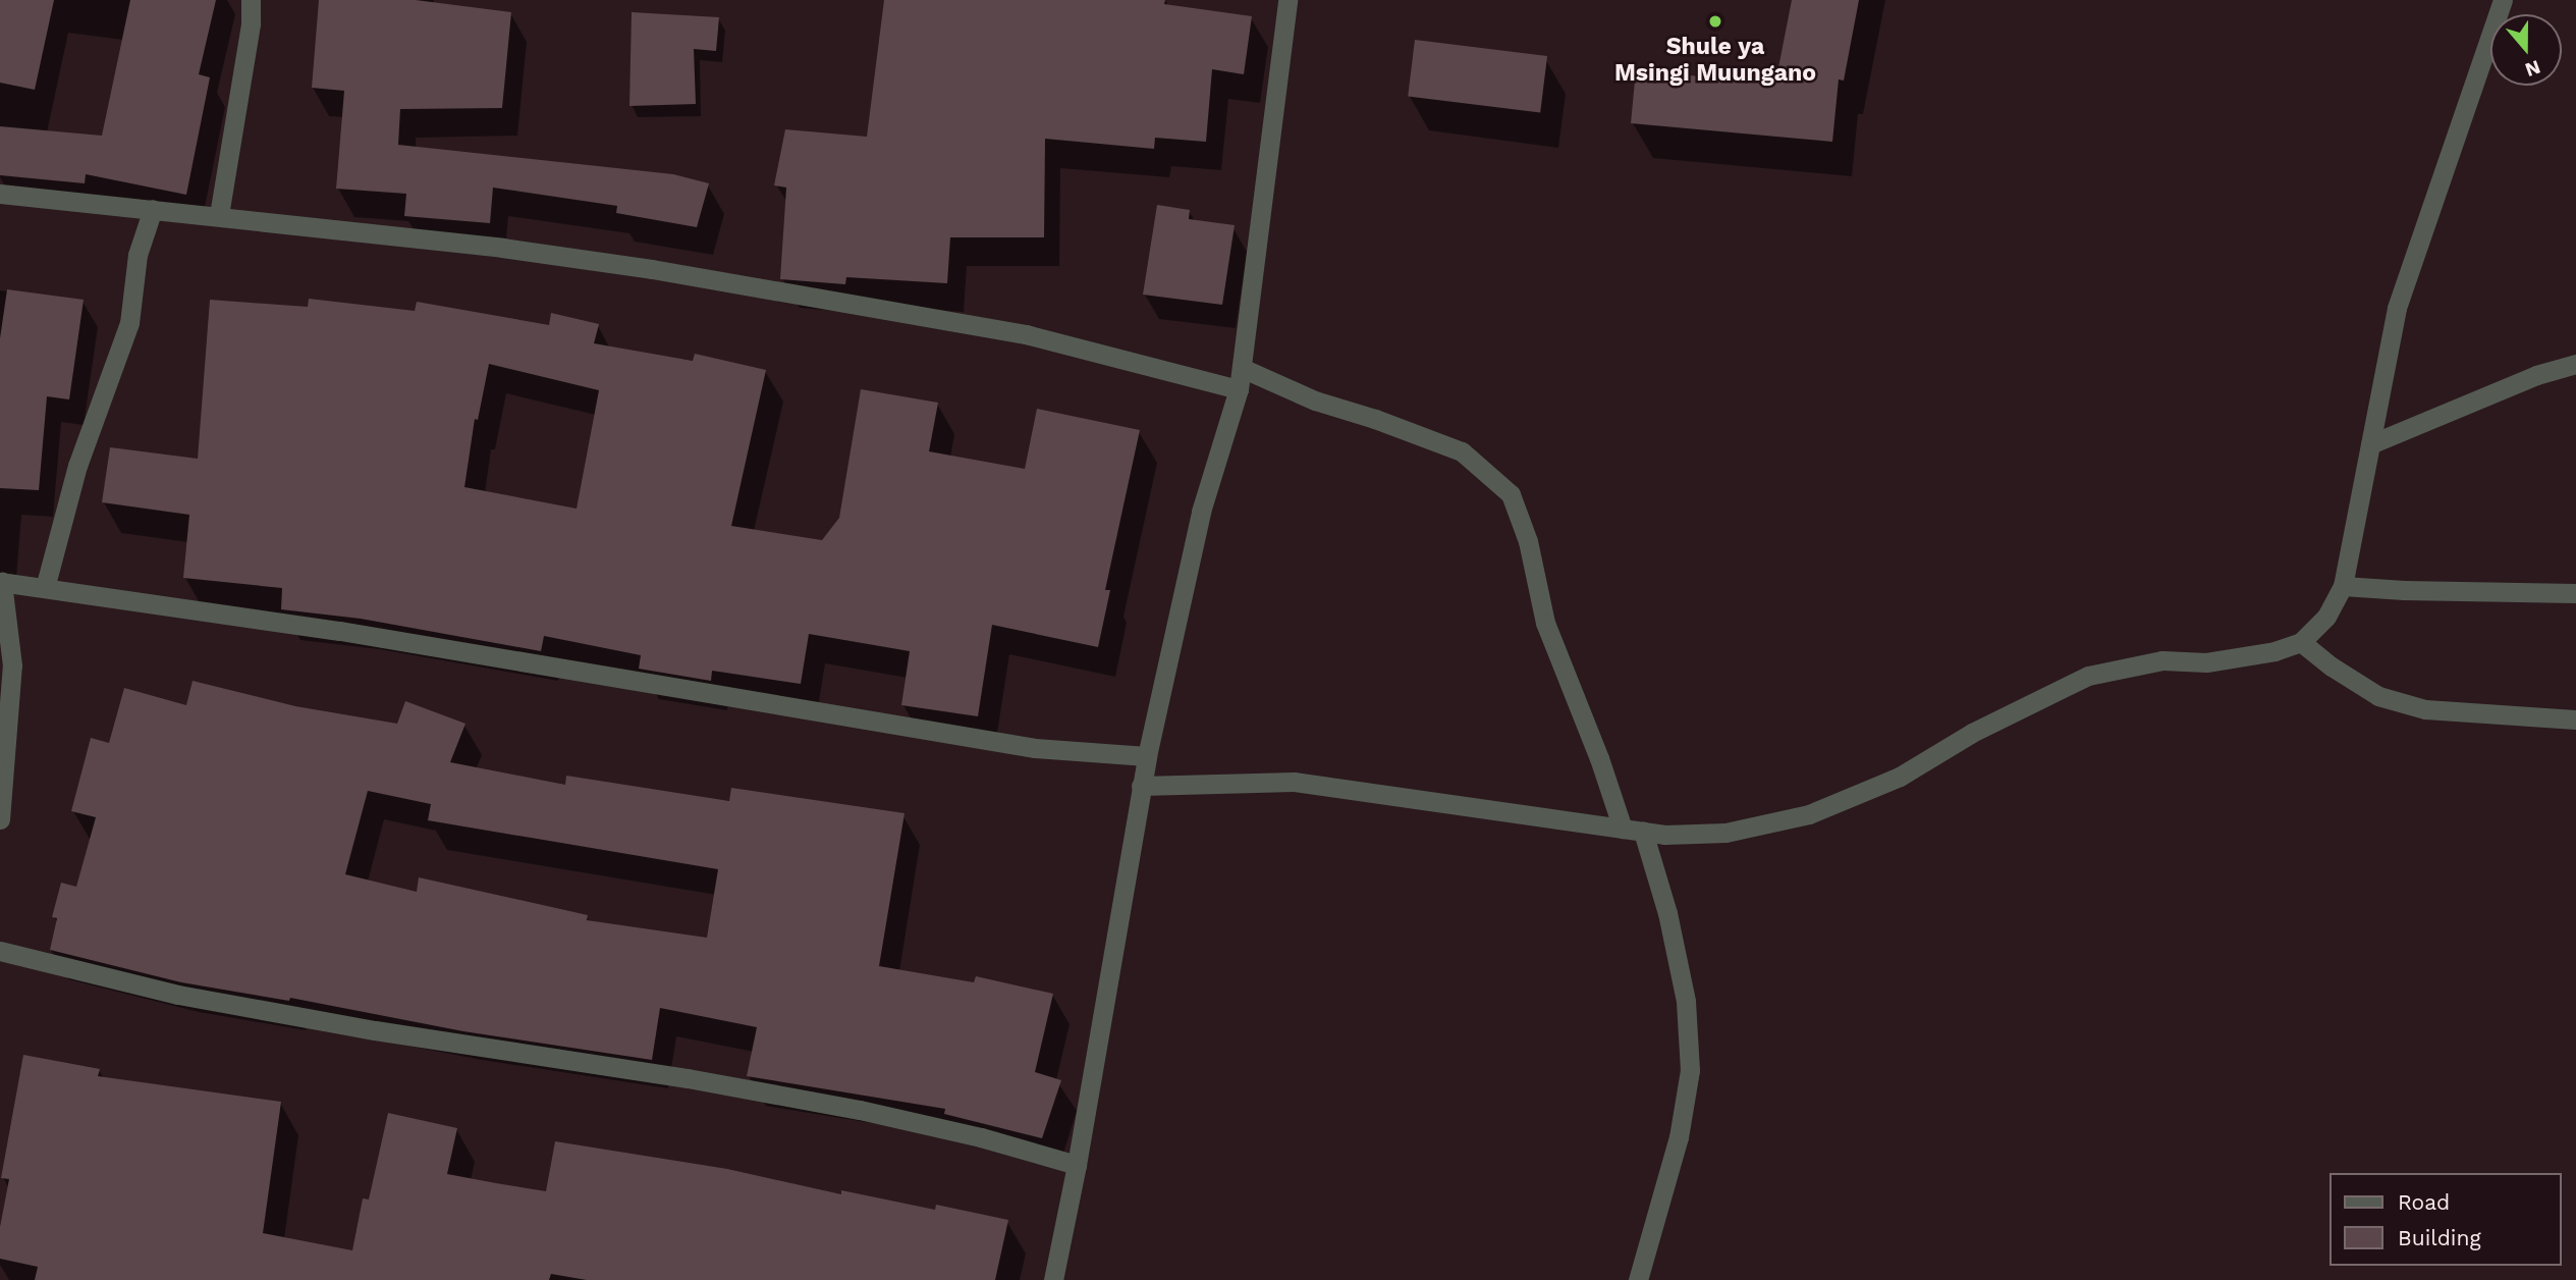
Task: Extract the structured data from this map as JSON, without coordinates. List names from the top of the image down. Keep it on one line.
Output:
{"places":["Shule ya Msingi Muungano"],"legend":["Road","Building"],"north":"bottom"}
